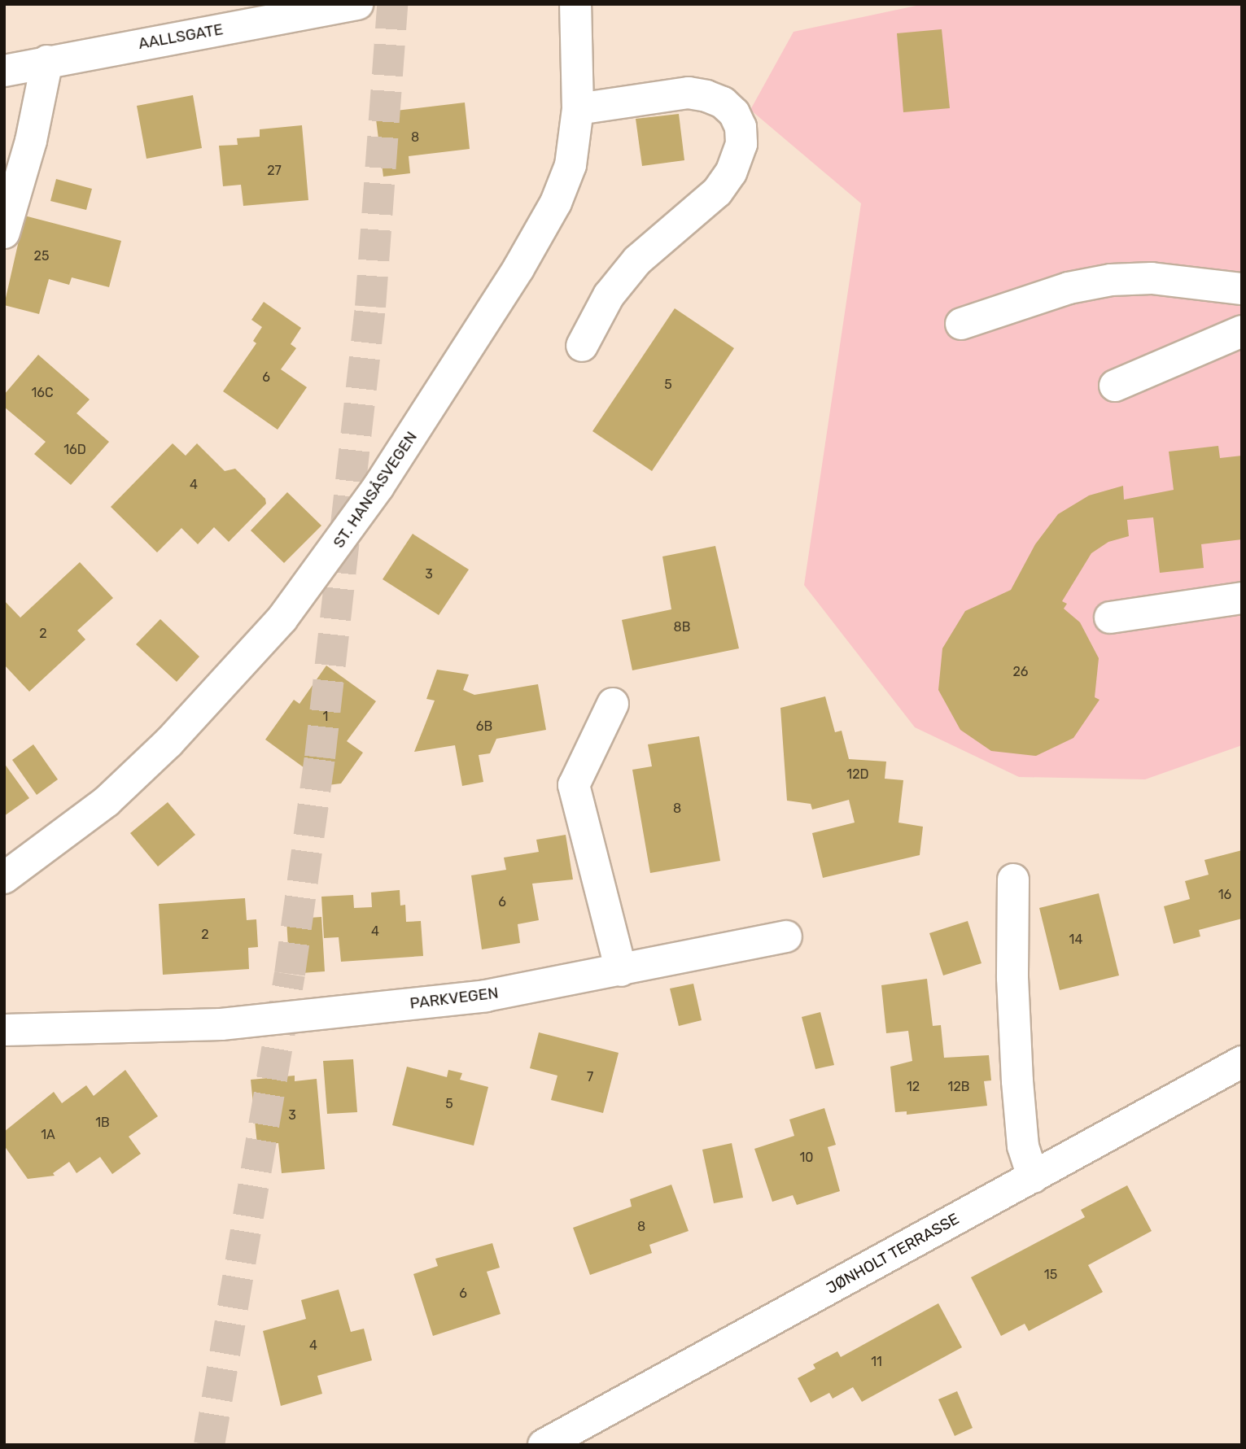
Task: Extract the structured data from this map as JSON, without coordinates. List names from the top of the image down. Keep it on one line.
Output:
{"streets":{"street":["AALLSGATE","ST. HANSÅSVEGEN","PARKVEGEN","JØNHOLT TERRASSE"]},"house_numbers":["8","27","25","6","5","16C","16D","4","3","8B","2","26","1","6B","12D","8","16","6","4","2","14","7","12","12B","5","3","1B","1A","10","8","15","6","4","11"]}
